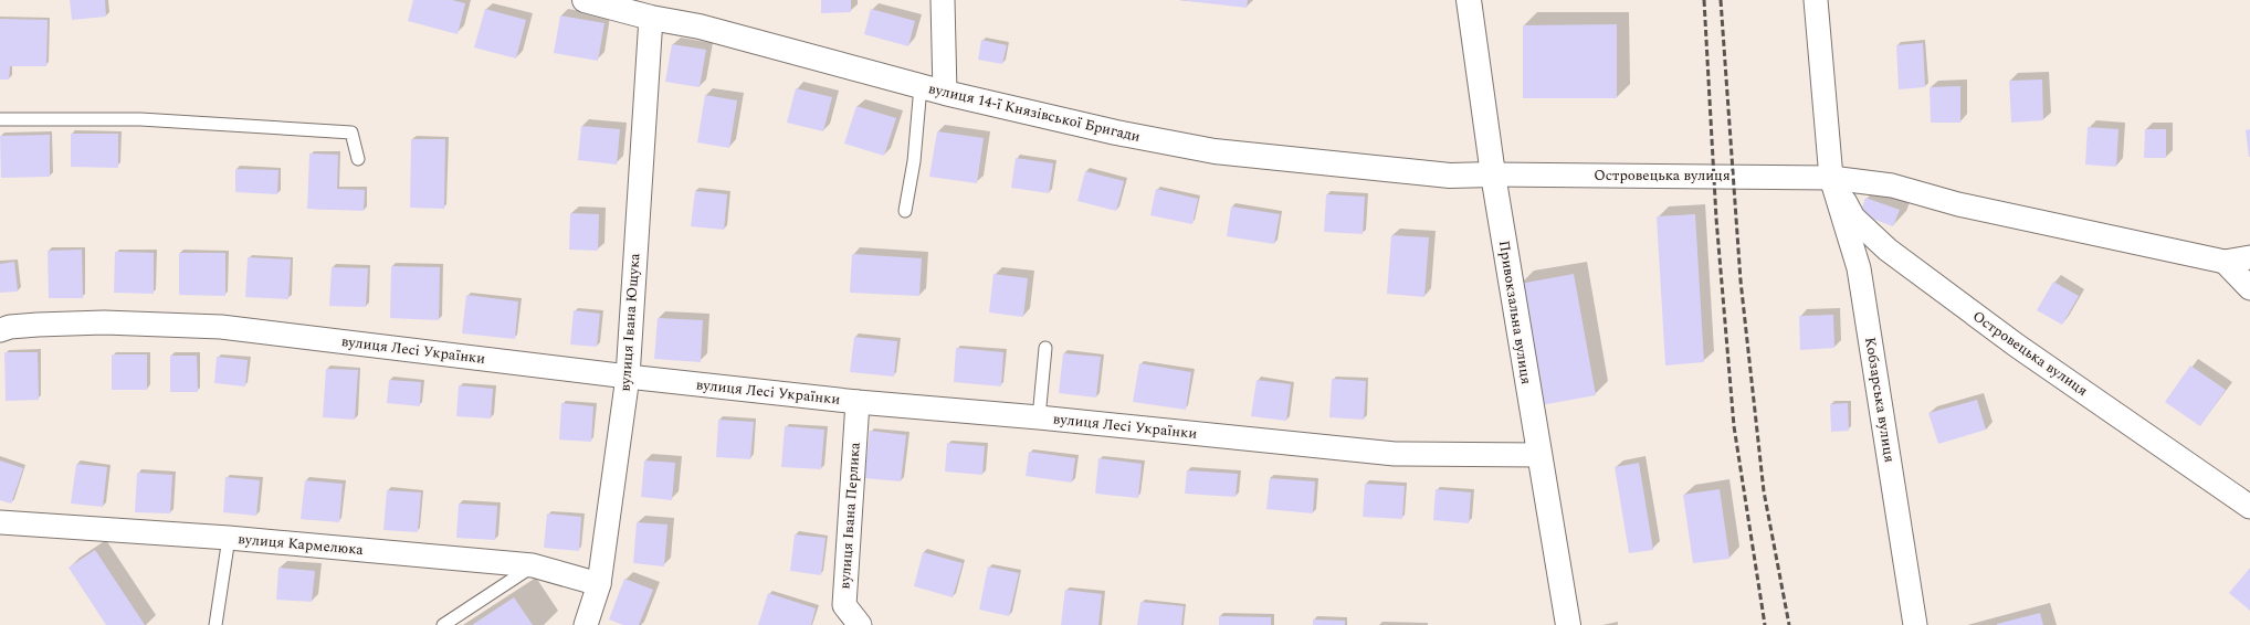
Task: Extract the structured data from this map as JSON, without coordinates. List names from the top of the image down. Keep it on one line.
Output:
{"streets":{"street":["вулиця 14-ї Князівської Бригади","Островецька вулиця","Привокзальна вулиця","вулиця Івана Ющука","вулиця Лесі Українки","Кобзарська вулиця","вулиця Івана Перлика","вулиця Кармелюка"]},"crossings":[["вулиця 14-ї Князівської Бригади","Островецька вулиця"],["вулиця 14-ї Князівської Бригади","Привокзальна вулиця"],["вулиця 14-ї Князівської Бригади","вулиця Івана Ющука"],["Островецька вулиця","Привокзальна вулиця"],["Островецька вулиця","Кобзарська вулиця"],["Привокзальна вулиця","вулиця Лесі Українки"],["вулиця Івана Ющука","вулиця Лесі Українки"],["вулиця Івана Ющука","вулиця Кармелюка"],["вулиця Лесі Українки","вулиця Івана Перлика"]]}
